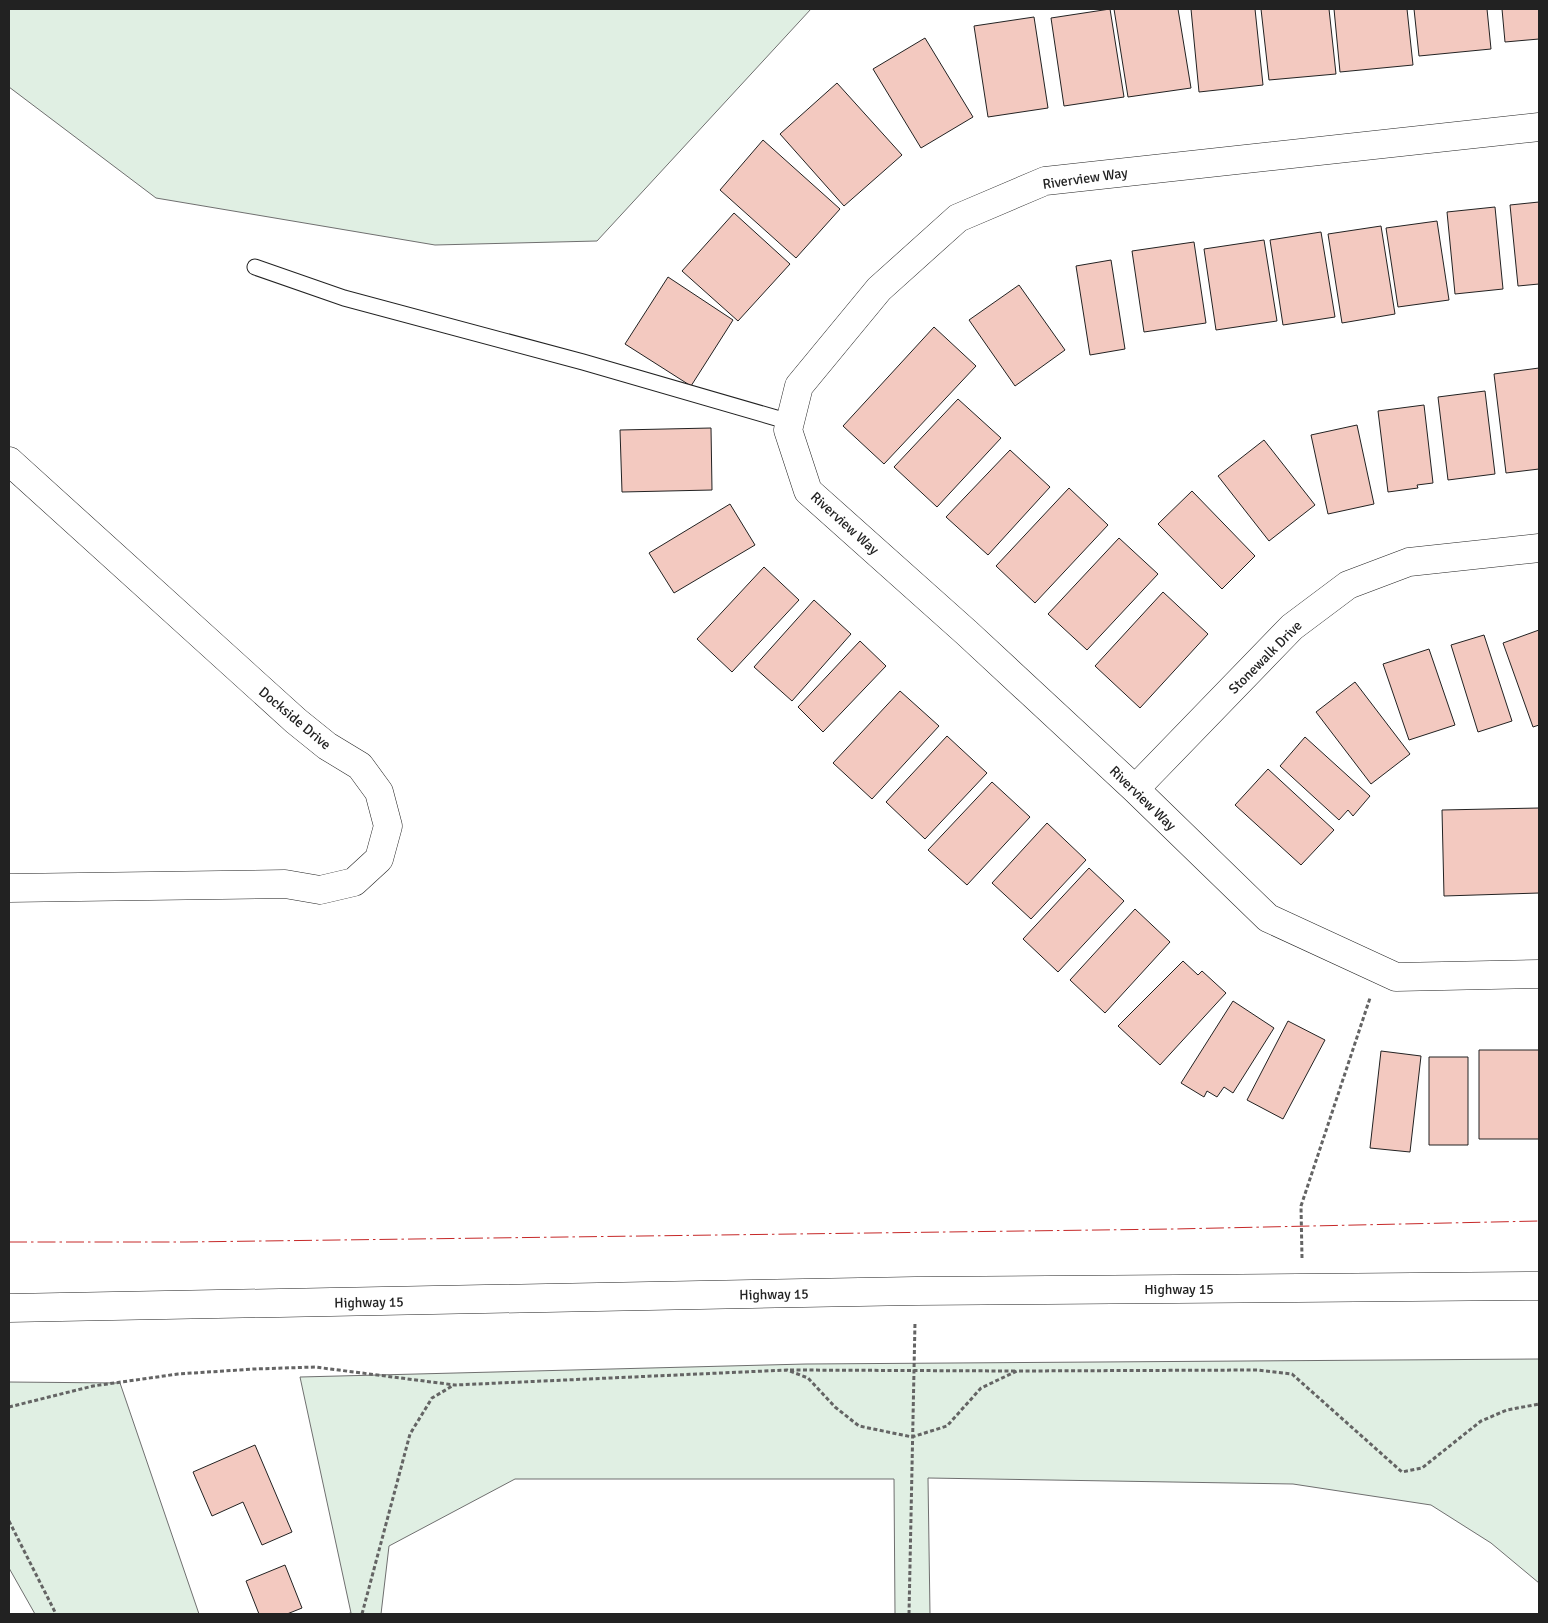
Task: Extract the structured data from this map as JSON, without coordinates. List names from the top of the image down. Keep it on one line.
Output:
{"streets":{"street":["Riverview Way","Stonewalk Drive","Dockside Drive","Highway 15"]},"crossings":[["Riverview Way","Stonewalk Drive"]]}
